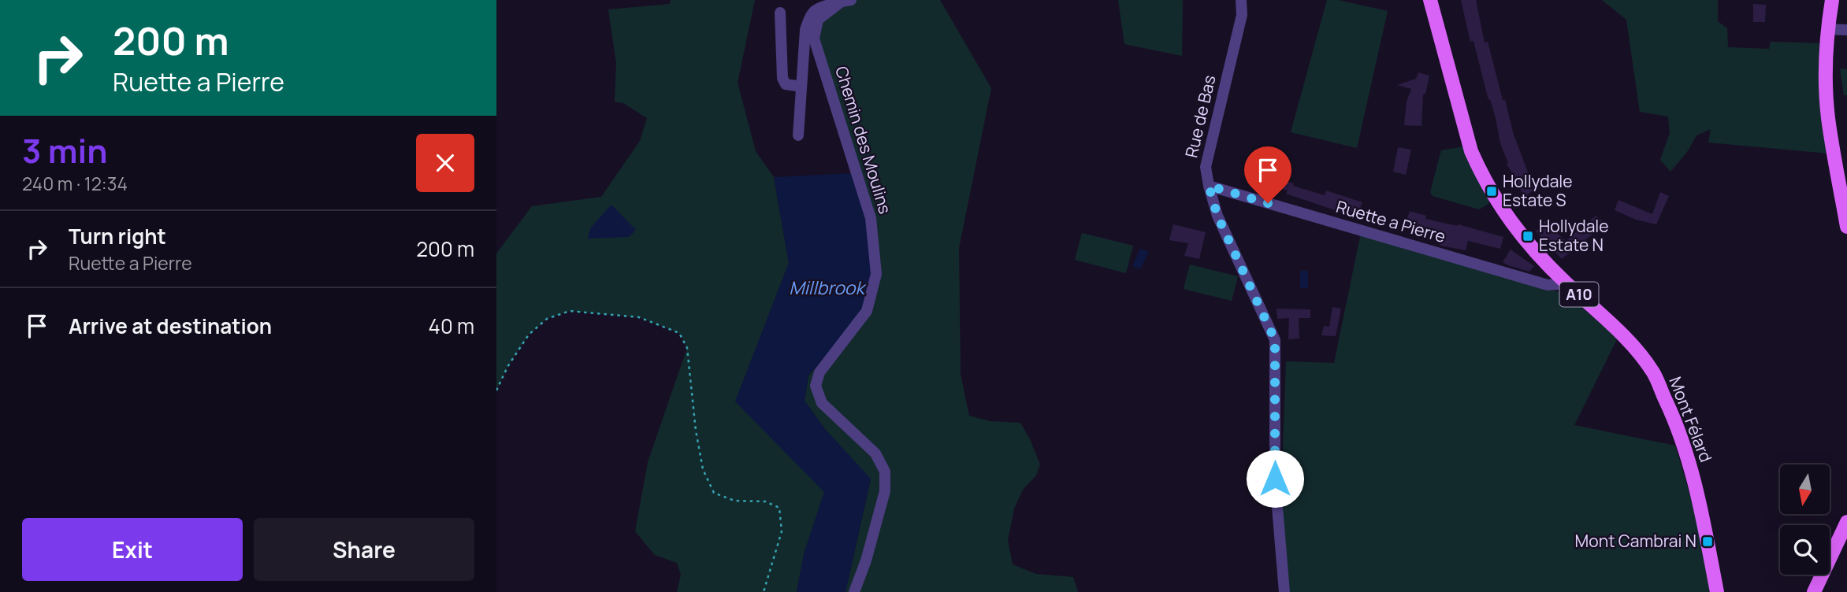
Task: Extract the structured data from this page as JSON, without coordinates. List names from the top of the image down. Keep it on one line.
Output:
{"streets":{"main road":["A10","Mont Félard"],"street":["Rue de Bas","Chemin des Moulins","Ruette a Pierre"]},"crossings":[["Rue de Bas","Ruette a Pierre"],["Ruette a Pierre","Mont Félard"]],"water":["Millbrook"],"places":{"transit":["Hollydale Estate S","Hollydale Estate N","Mont Cambrai N"]},"north":"bottom","page":{"turn":["200 m","Ruette a Pierre"],"heading":["3 min","240 m · 12:34"],"list":[{"name":"Turn right","note":"Ruette a Pierre","value":"200 m"},{"name":"Arrive at destination","value":"40 m"}],"buttons":["Exit","Share"]}}
